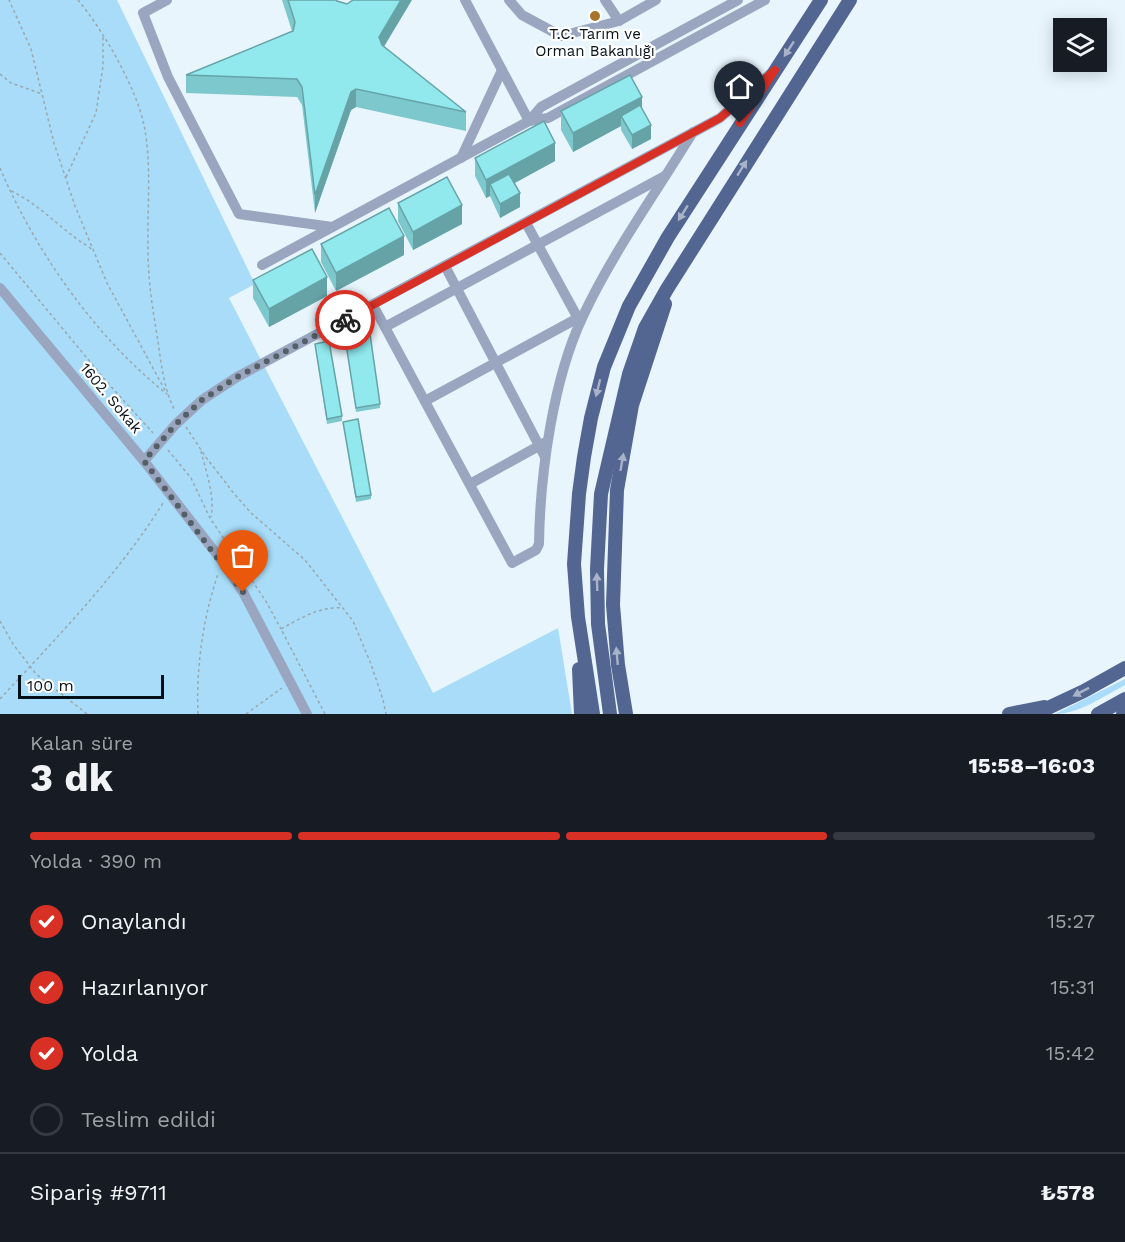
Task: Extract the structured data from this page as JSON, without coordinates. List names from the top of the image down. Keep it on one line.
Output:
{"streets":{"street":["1602. Sokak"]},"places":["T.C. Tarım ve Orman Bakanlığı"],"scale_bar":"100 m","page":{"scale":"100 m","heading":["3 dk","Kalan süre","15:58–16:03"],"panel":["Sipariş #9711","₺578"],"bar":"Yolda · 390 m","list":[["Onaylandı","15:27"],["Hazırlanıyor","15:31"],["Yolda","15:42"],"Teslim edildi"]}}
